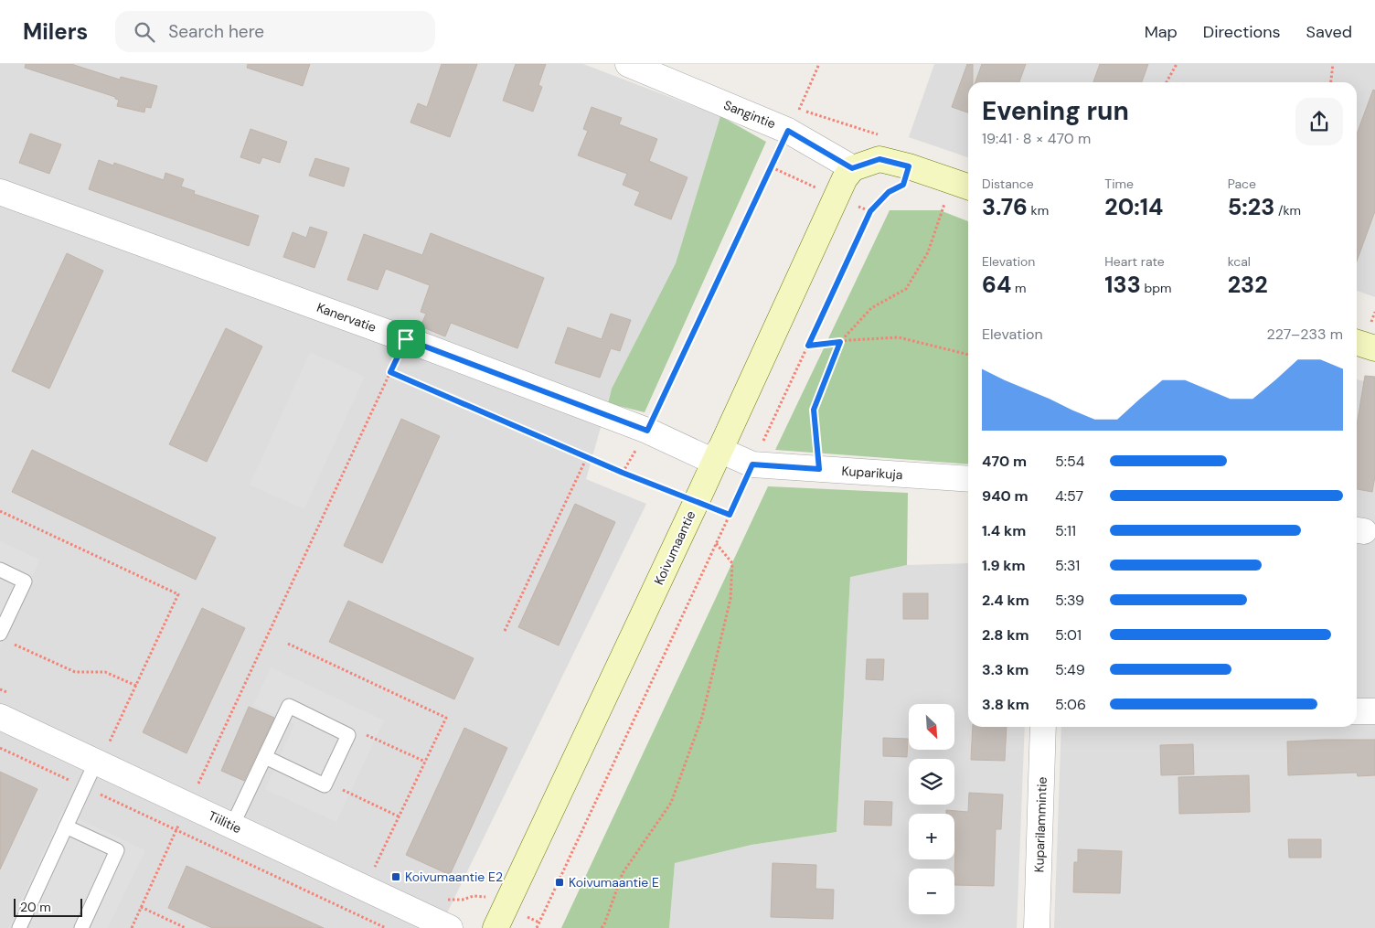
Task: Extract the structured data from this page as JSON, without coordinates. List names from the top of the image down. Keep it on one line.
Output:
{"streets":{"street":["Sangintie","Kanervatie","Kuparikuja","Koivumaantie","Tiilitie","Kuparilammintie"]},"crossings":[["Sangintie","Koivumaantie"],["Kanervatie","Kuparikuja"],["Kanervatie","Koivumaantie"],["Kuparikuja","Koivumaantie"]],"places":{"transit":["Koivumaantie E2","Koivumaantie E"]},"scale_bar":"20 m","north":"bottom right","page":{"header":"Milers","search":"Search here","nav":["Map","Directions","Saved"],"heading":["Evening run","19:41 · 8 × 470 m"],"stats":[["Distance","3.76 km"],["Time","20:14"],["Pace","5:23 /km"],["Elevation","64 m"],["Heart rate","133 bpm"],["kcal","232"]],"chart":["Elevation","227–233 m"],"list":[{"name":"470 m","note":"5:54"},{"name":"940 m","note":"4:57"},{"name":"1.4 km","note":"5:11"},{"name":"1.9 km","note":"5:31"},{"name":"2.4 km","note":"5:39"},{"name":"2.8 km","note":"5:01"},{"name":"3.3 km","note":"5:49"},{"name":"3.8 km","note":"5:06"}],"map_buttons":["+","−"],"scale":"20 m"}}
